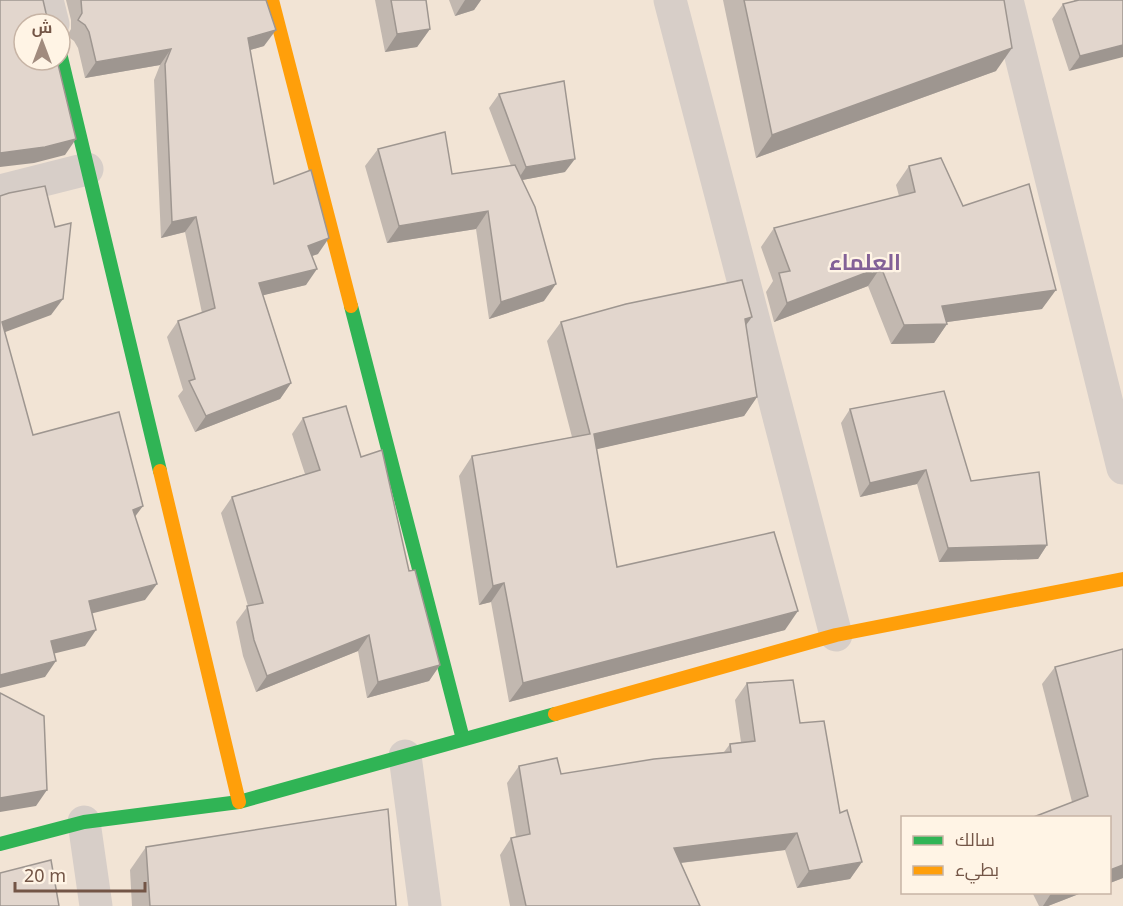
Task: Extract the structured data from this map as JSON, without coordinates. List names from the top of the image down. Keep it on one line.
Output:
{"districts":["العلماء"],"legend":["سالك","بطيء"],"scale_bar":"20 m","north":"top"}
